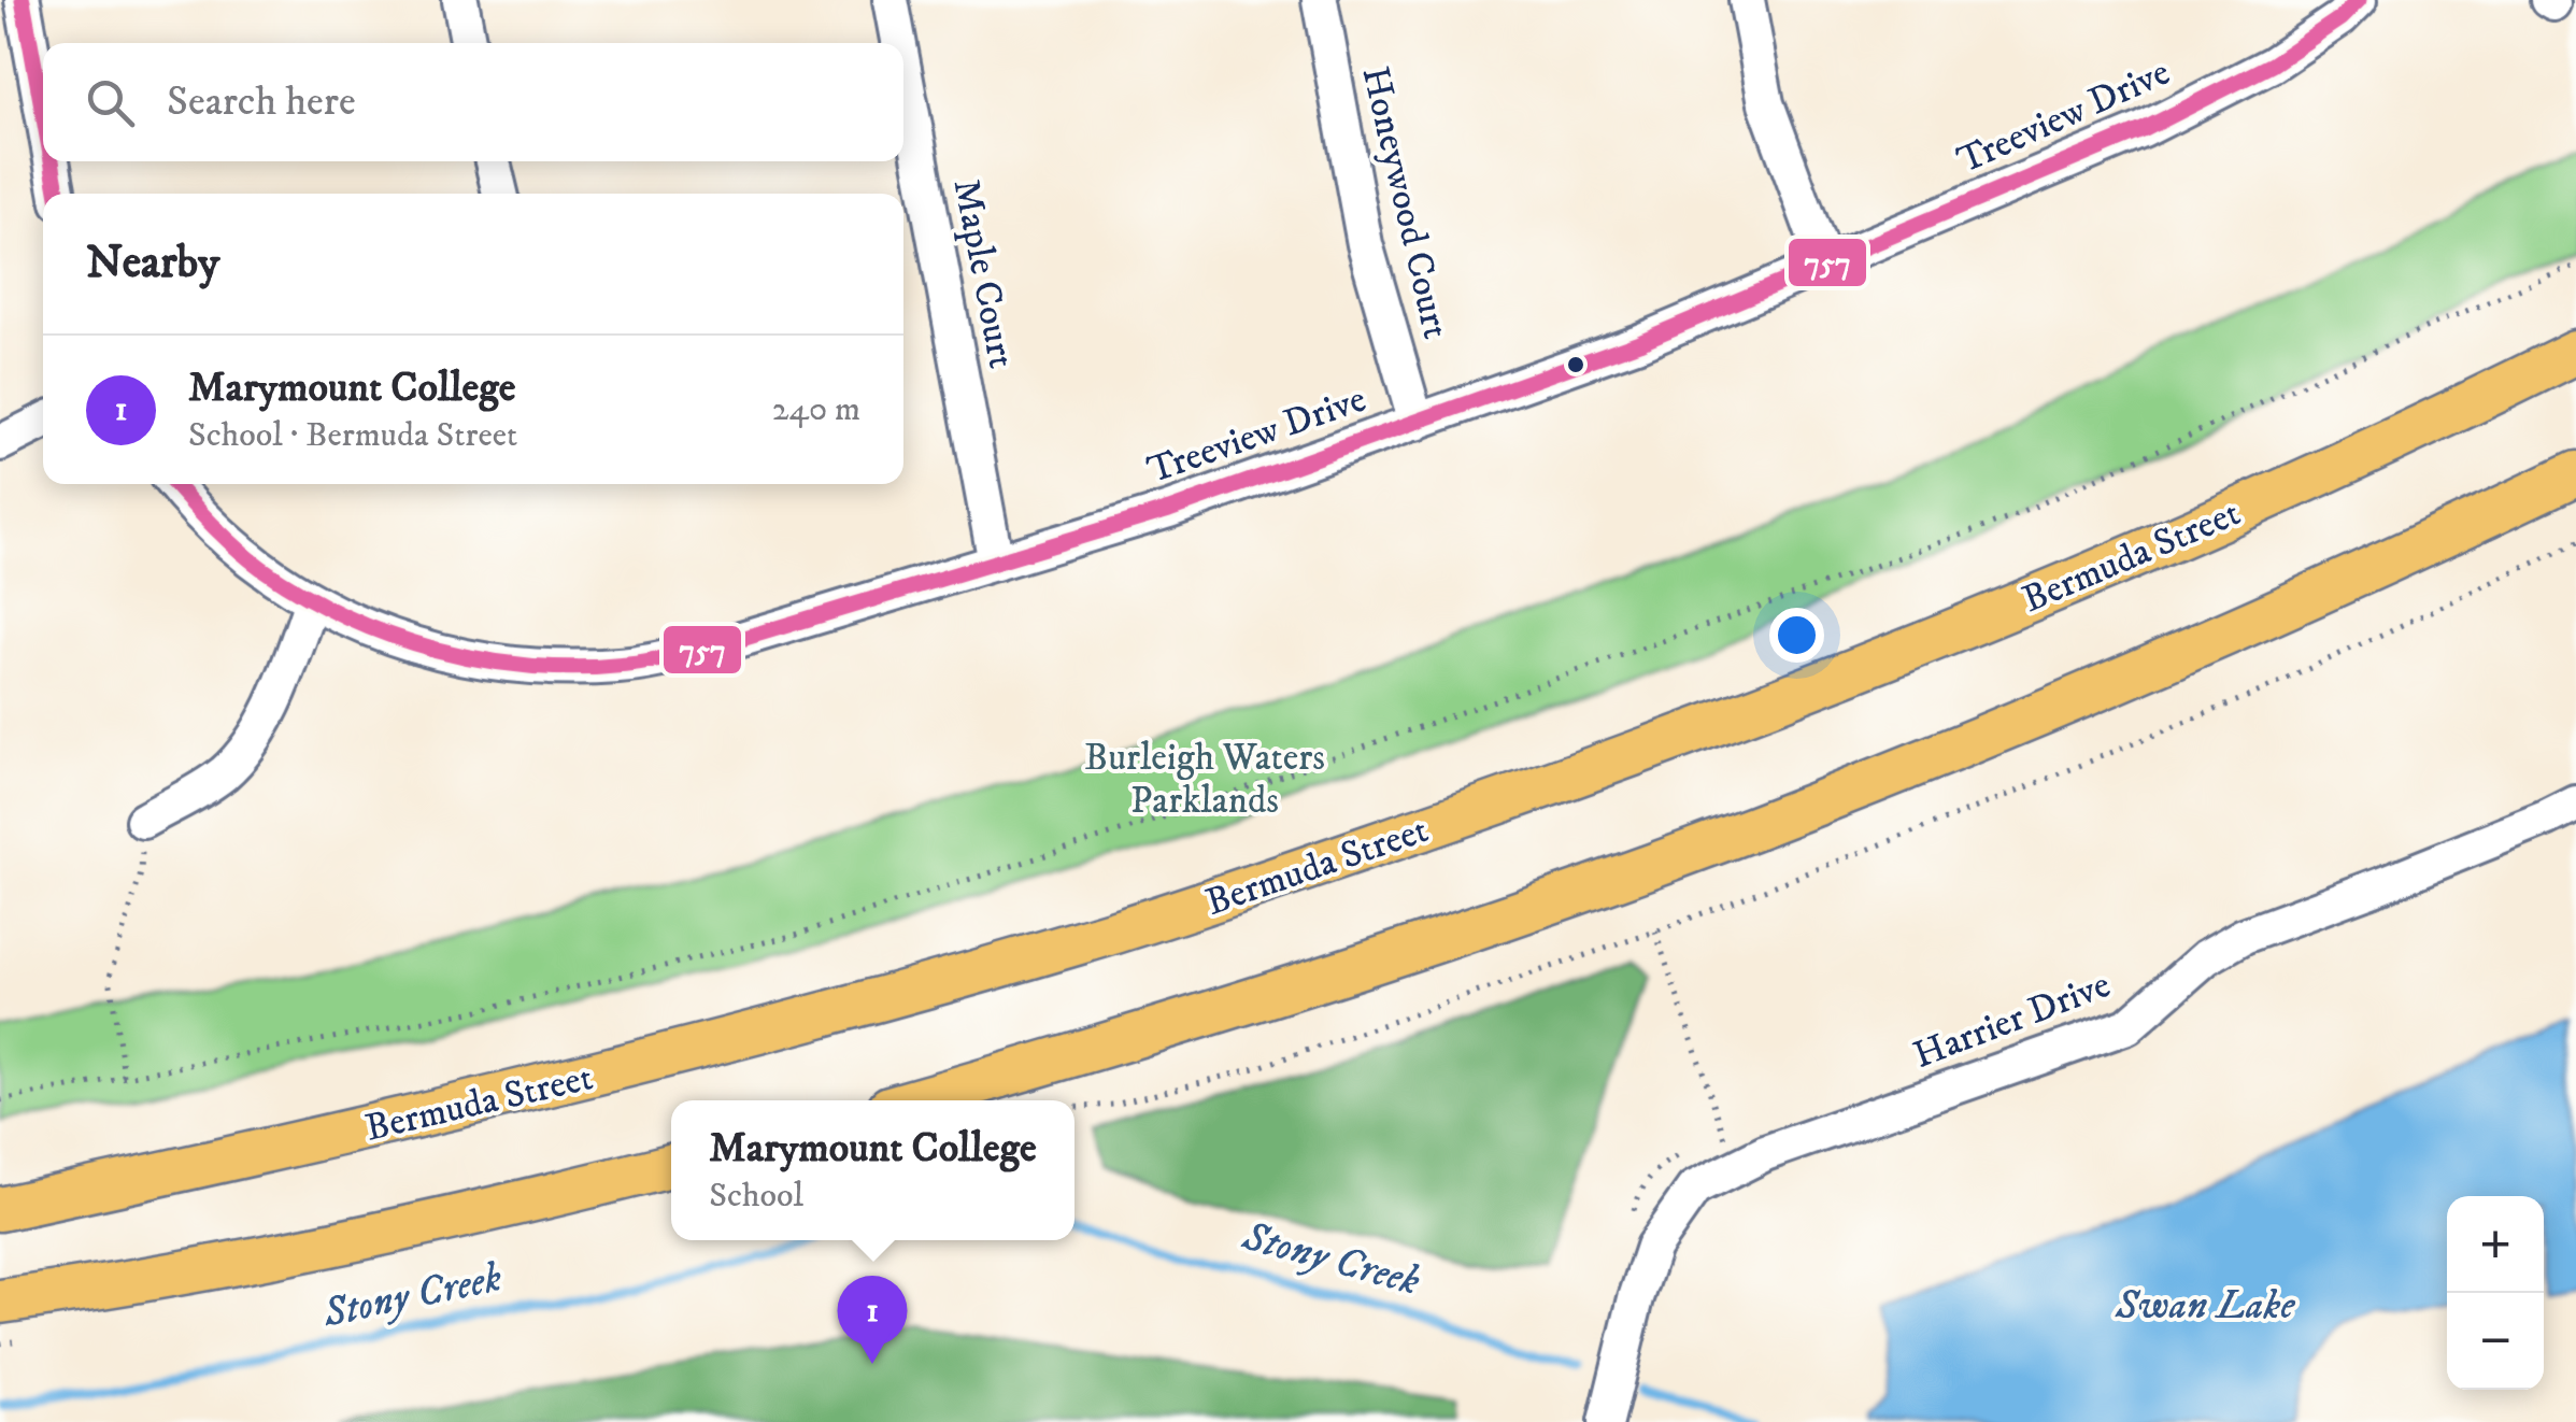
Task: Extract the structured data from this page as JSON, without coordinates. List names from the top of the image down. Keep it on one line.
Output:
{"streets":{"main road":["Bermuda Street"],"street":["Treeview Drive","Honeywood Court","Maple Court","Harrier Drive"]},"crossings":[["Treeview Drive","Honeywood Court"],["Treeview Drive","Maple Court"]],"water":["Stony Creek","Swan Lake"],"parks":["Burleigh Waters Parklands"],"lines":["transit line 757"],"page":{"search":"Search here","heading":"Nearby","list":[{"mark":"1","name":"Marymount College","note":"School · Bermuda Street","value":"240 m"}],"popup":["Marymount College","School"],"map_buttons":["+","−"],"pins":"1"}}
